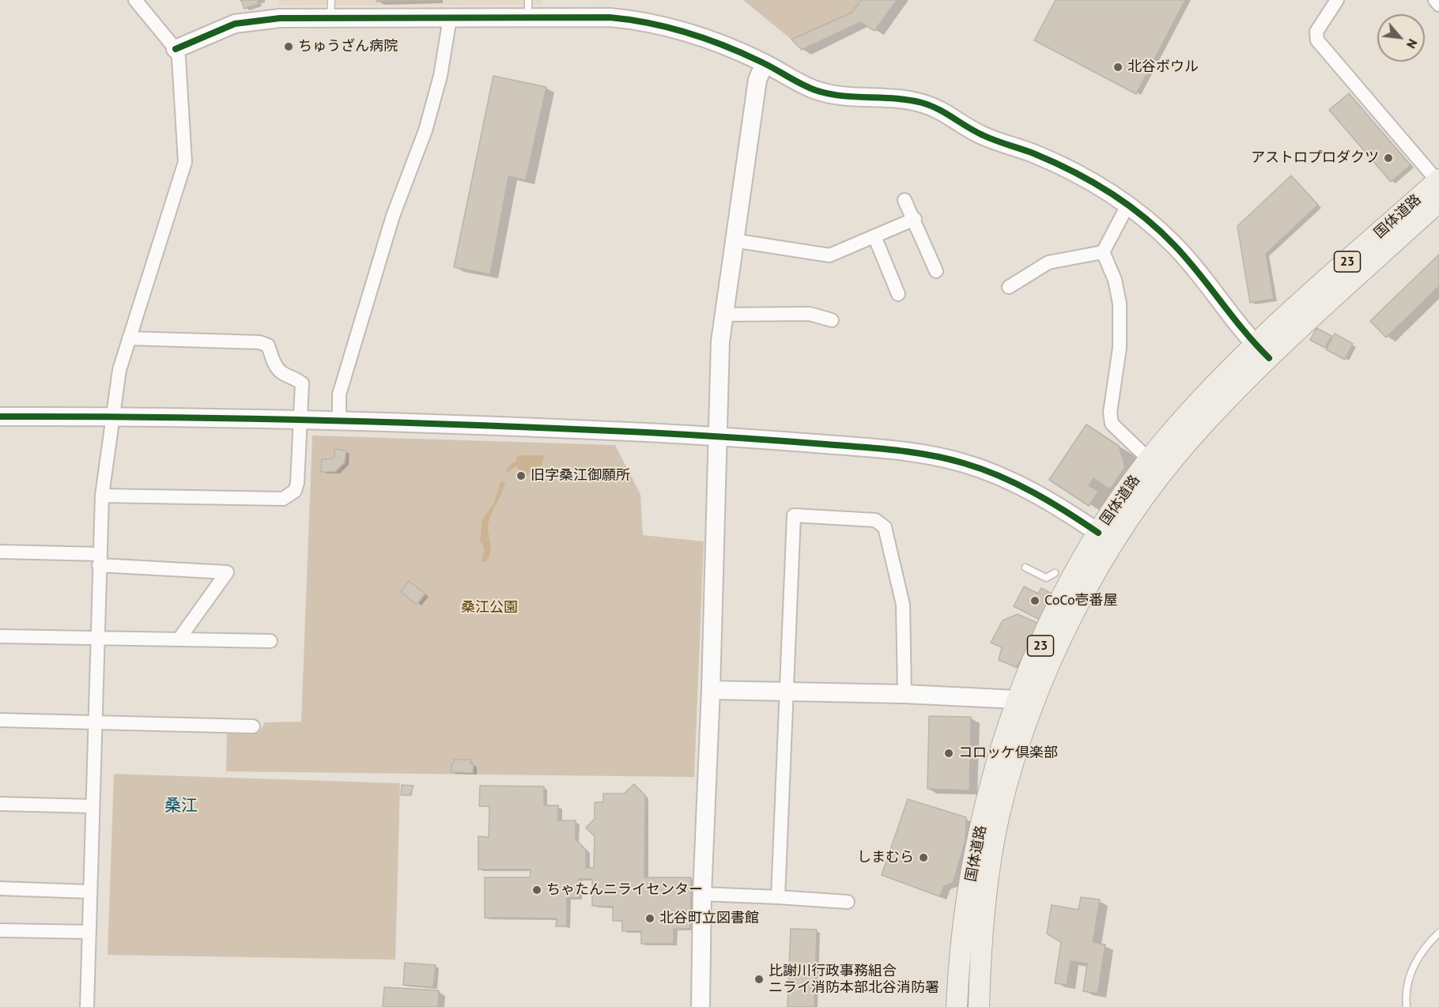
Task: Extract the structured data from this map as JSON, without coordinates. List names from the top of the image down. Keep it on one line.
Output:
{"streets":{"main road":["国体道路","23"]},"districts":["桑江"],"parks":["桑江公園"],"places":["ちゅうざん病院","北谷ボウル","アストロプロダクツ","旧字桑江御願所","CoCo壱番屋","コロッケ倶楽部","しまむら","ちゃたんニライセンター","北谷町立図書館","比謝川行政事務組合 ニライ消防本部北谷消防署"],"north":"bottom right"}
